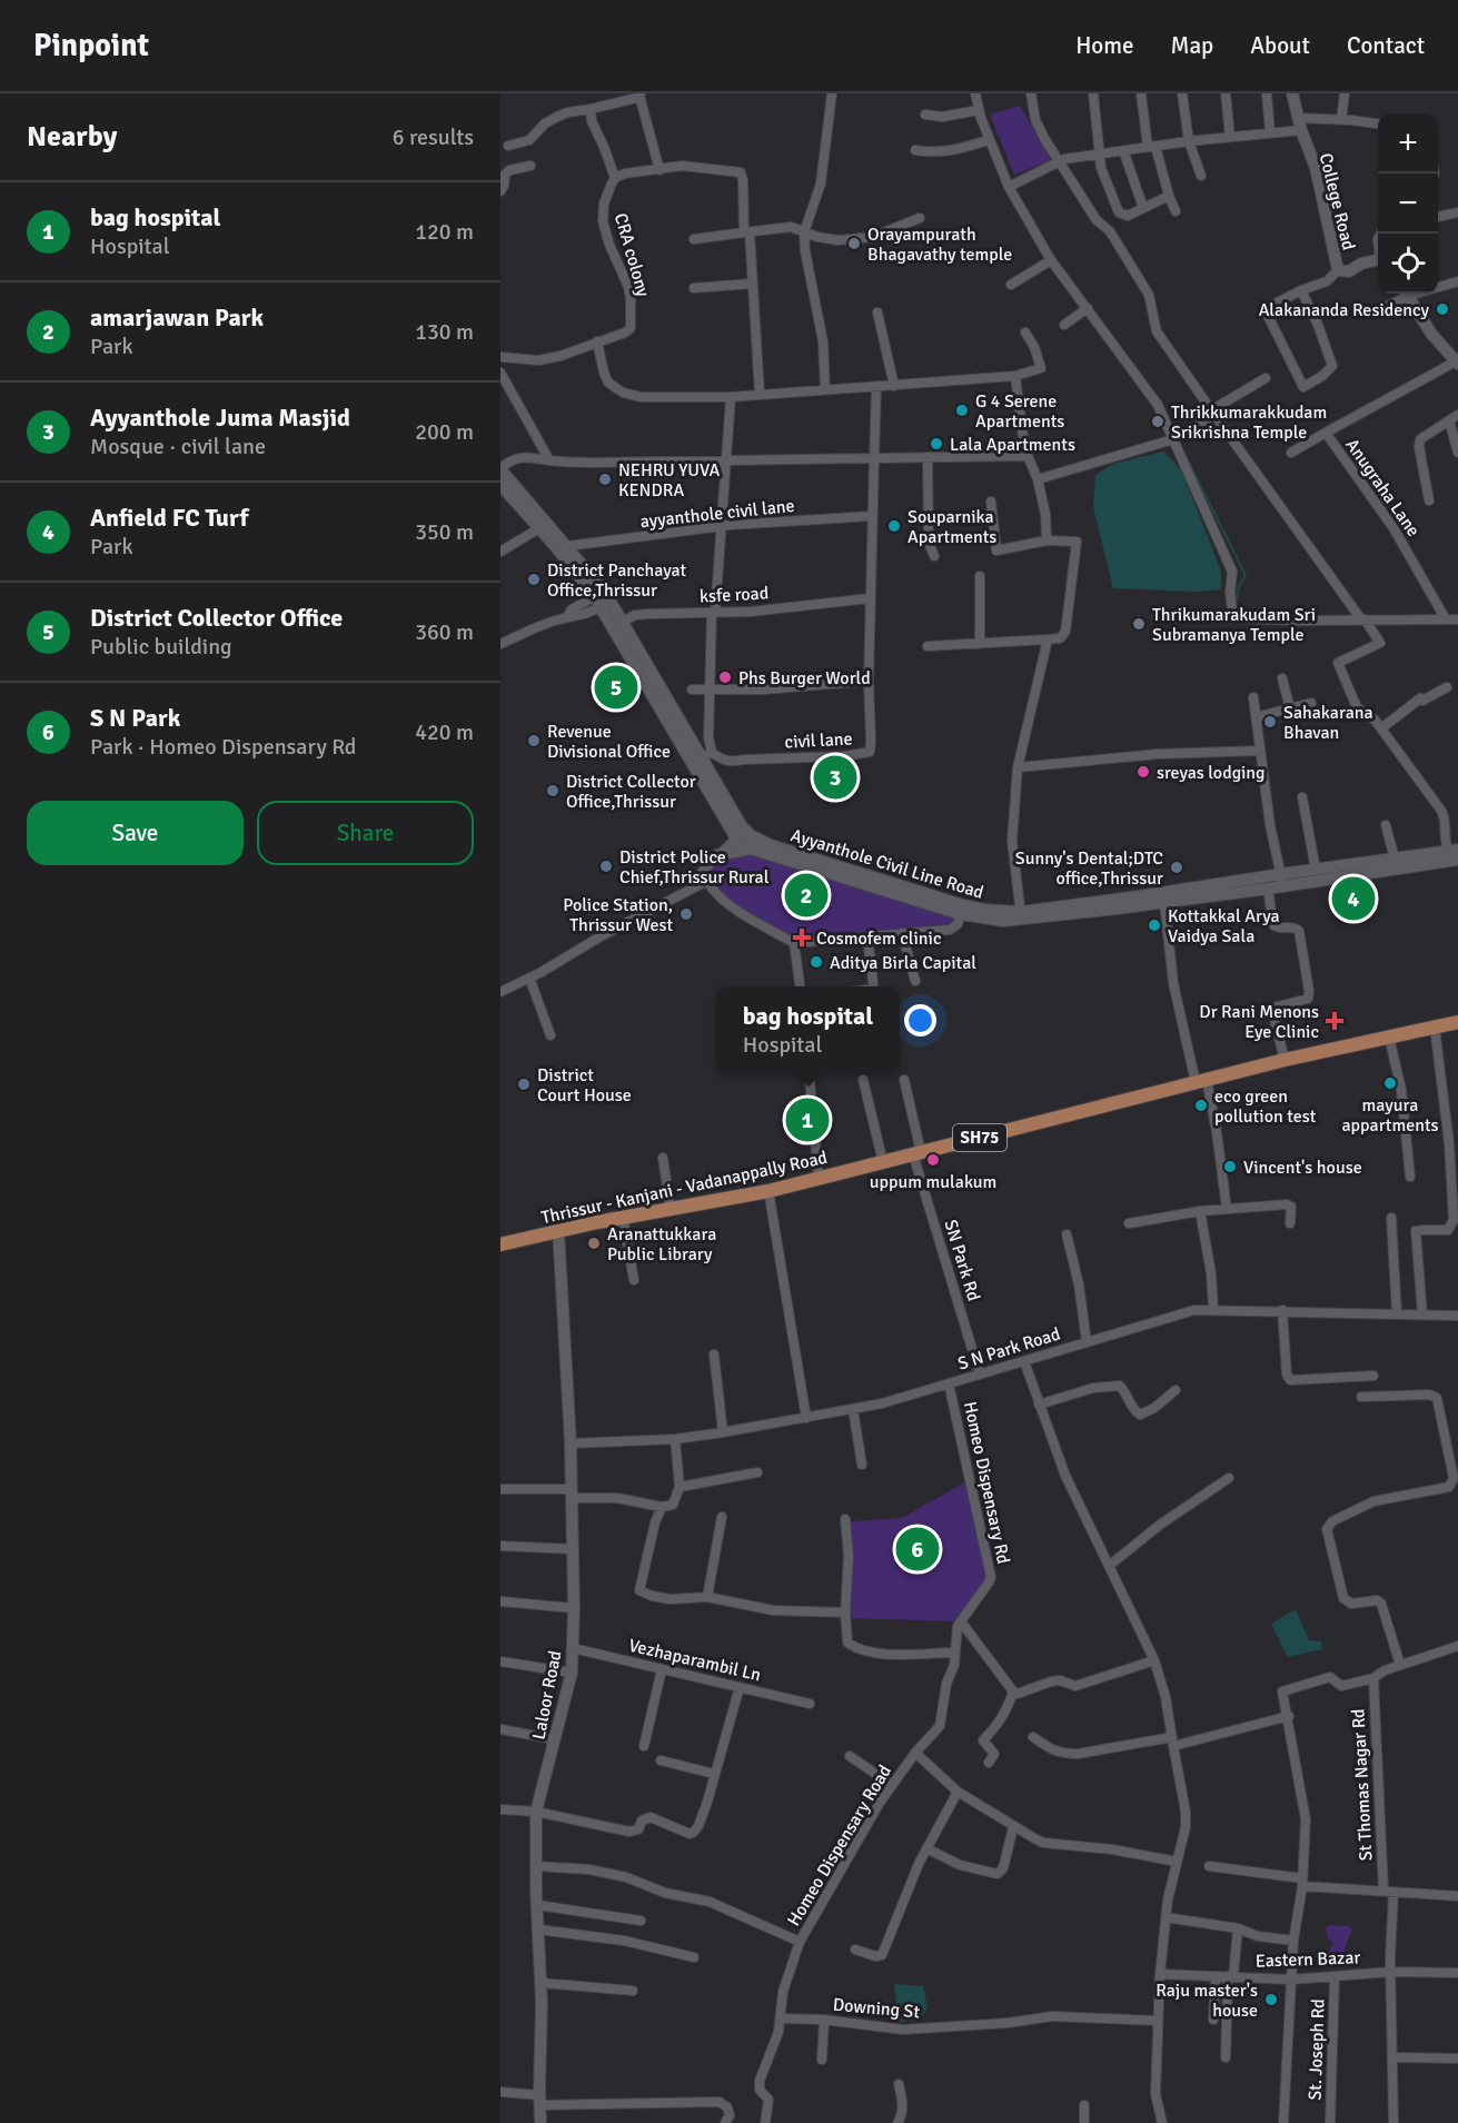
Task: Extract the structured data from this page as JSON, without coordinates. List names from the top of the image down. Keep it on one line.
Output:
{"streets":{"main road":["College Road","Ayyanthole Civil Line Road","SH75","Thrissur - Kanjani - Vadanappally Road","Laloor Road"],"street":["CRA colony","Anugraha Lane","ayyanthole civil lane","ksfe road","civil lane","SN Park Rd","S N Park Road","Homeo Dispensary Rd","Vezhaparambil Ln","St Thomas Nagar Rd","Homeo Dispensary Road","Eastern Bazar","Downing St","St. Joseph Rd"]},"crossings":[["ayyanthole civil lane","civil lane"],["ayyanthole civil lane","Ayyanthole Civil Line Road"],["ksfe road","civil lane"],["ksfe road","Ayyanthole Civil Line Road"],["civil lane","Ayyanthole Civil Line Road"],["Thrissur - Kanjani - Vadanappally Road","SN Park Rd"],["Thrissur - Kanjani - Vadanappally Road","Laloor Road"],["SN Park Rd","S N Park Road"],["S N Park Road","Homeo Dispensary Rd"],["S N Park Road","Laloor Road"],["Homeo Dispensary Rd","Homeo Dispensary Road"],["Vezhaparambil Ln","Laloor Road"],["St Thomas Nagar Rd","Eastern Bazar"],["Homeo Dispensary Road","Downing St"],["Eastern Bazar","St. Joseph Rd"]],"places":{"other":["Orayampurath Bhagavathy temple","Alakananda Residency","G 4 Serene Apartments","Thrikkumarakkudam Srikrishna Temple","Lala Apartments","NEHRU YUVA KENDRA","Souparnika Apartments","District Panchayat Office,Thrissur","Thrikumarakudam Sri Subramanya Temple","Phs Burger World","Sahakarana Bhavan","Revenue Divisional Office","sreyas lodging","District Collector Office,Thrissur","District Police Chief,Thrissur Rural","Sunny's Dental;DTC office,Thrissur","Police Station, Thrissur West","Kottakkal Arya Vaidya Sala","Aditya Birla Capital","mayura appartments","District Court House","eco green pollution test","uppum mulakum","Vincent's house","Aranattukkara Public Library","Raju master's house"],"health":["Cosmofem clinic","Dr Rani Menons Eye Clinic"]},"page":{"header":"Pinpoint","nav":["Home","Map","About","Contact"],"heading":["Nearby","6 results"],"map_buttons":["+","−"],"list":[{"mark":"1","name":"bag hospital","note":"Hospital","value":"120 m"},{"mark":"2","name":"amarjawan Park","note":"Park","value":"130 m"},{"mark":"3","name":"Ayyanthole Juma Masjid","note":"Mosque · civil lane","value":"200 m"},{"mark":"4","name":"Anfield FC Turf","note":"Park","value":"350 m"},{"mark":"5","name":"District Collector Office","note":"Public building","value":"360 m"},{"mark":"6","name":"S N Park","note":"Park · Homeo Dispensary Rd","value":"420 m"}],"pins":["5","3","2","4","1","6"],"buttons":["Save","Share"],"popup":["bag hospital","Hospital"]}}
